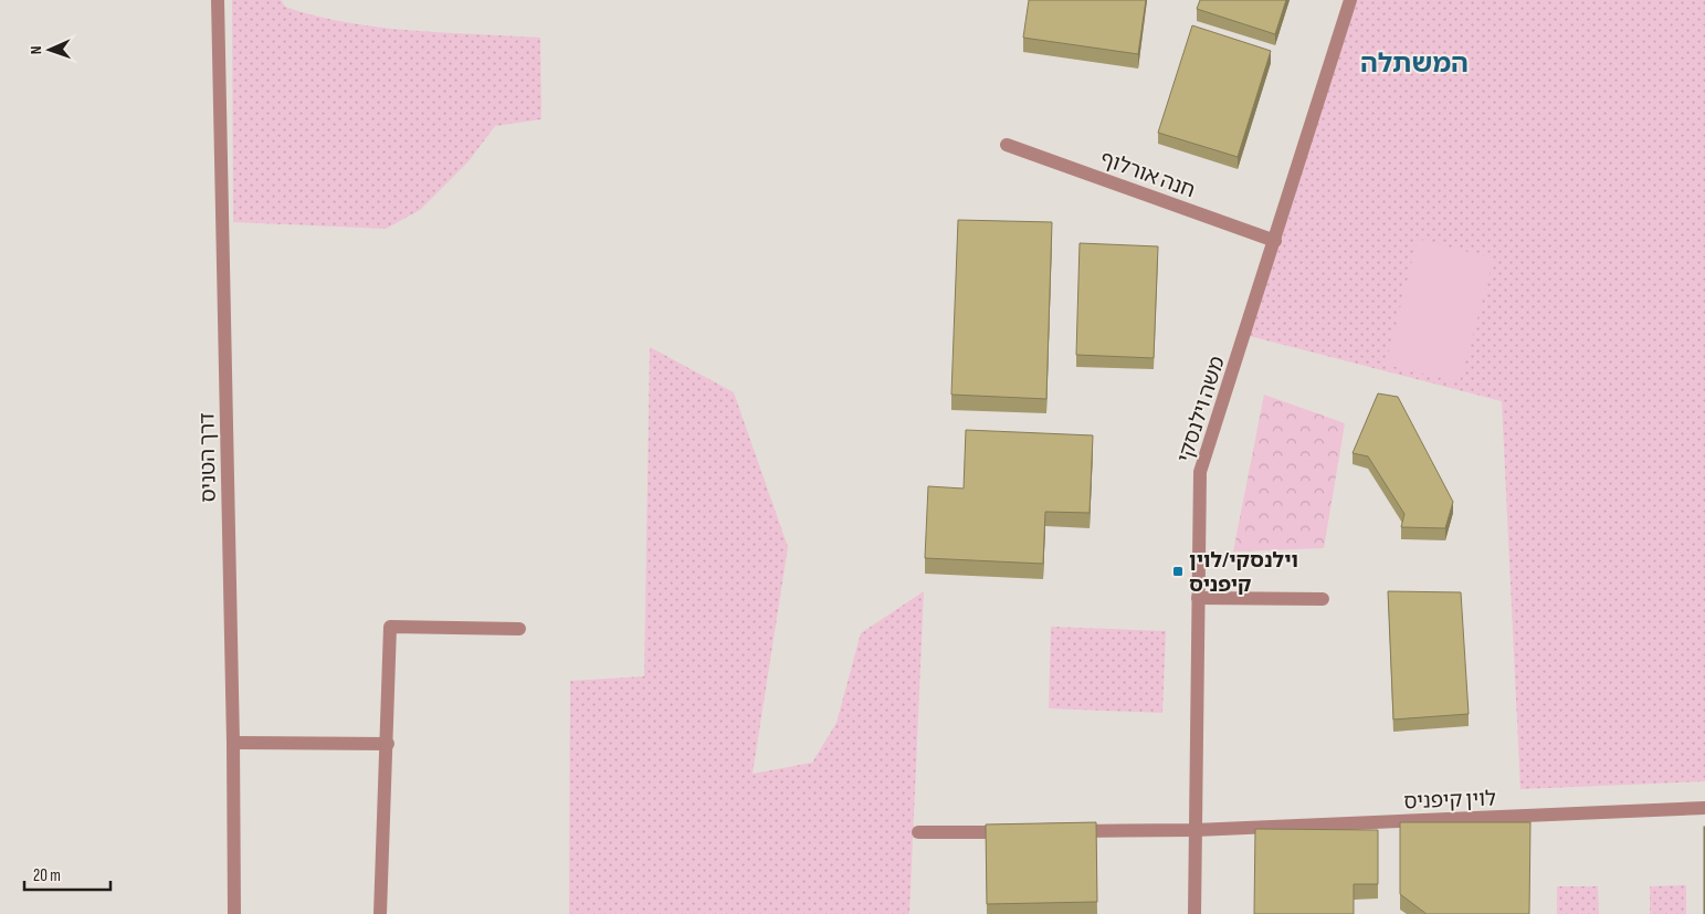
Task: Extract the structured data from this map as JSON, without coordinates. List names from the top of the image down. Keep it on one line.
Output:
{"streets":{"street":["חנה אורלוף","משה וילנסקי","דרך הטניס","לוין קיפניס"]},"crossings":[["חנה אורלוף","משה וילנסקי"],["משה וילנסקי","לוין קיפניס"]],"districts":["המשתלה"],"places":{"transit":["וילנסקי/לוין קיפניס"]},"scale_bar":"20 m","north":"left"}
